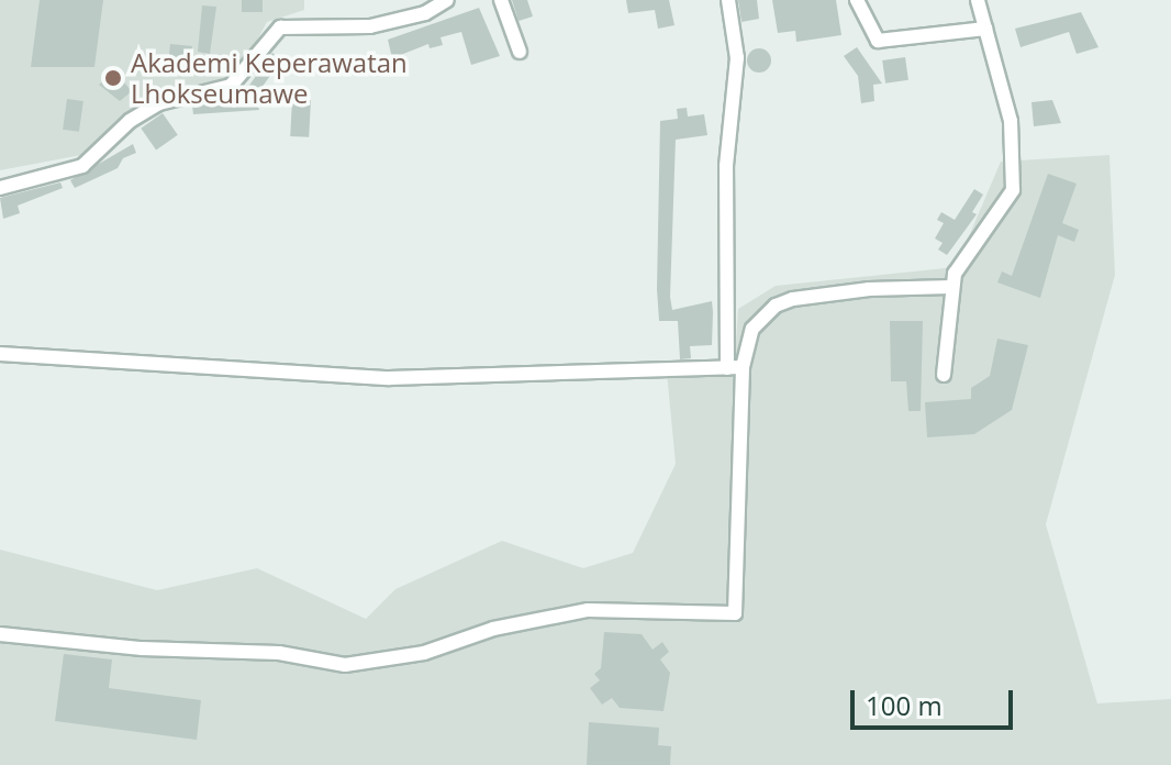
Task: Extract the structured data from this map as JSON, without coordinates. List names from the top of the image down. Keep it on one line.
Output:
{"places":["Akademi Keperawatan Lhokseumawe"],"scale_bar":"100 m"}
